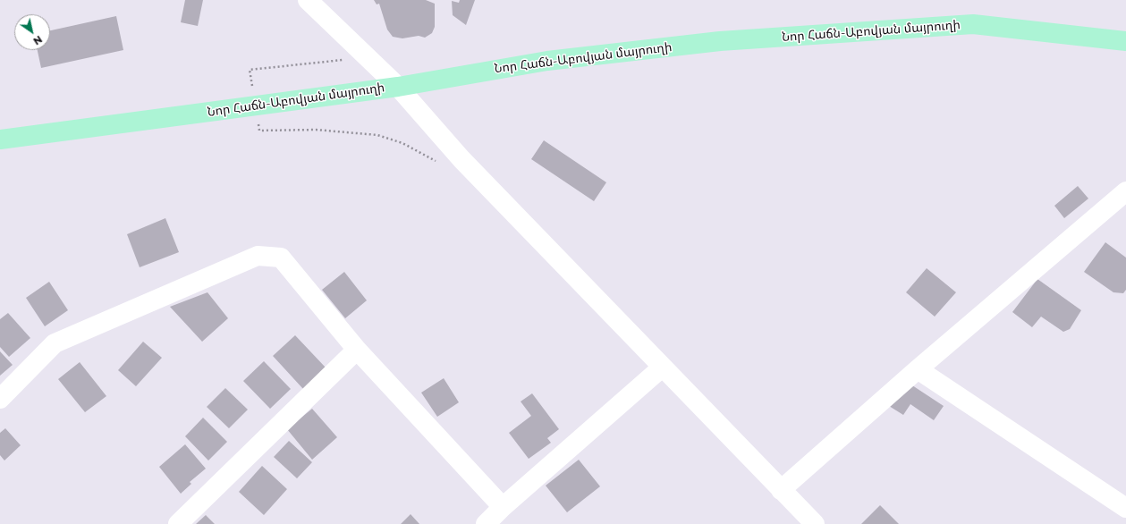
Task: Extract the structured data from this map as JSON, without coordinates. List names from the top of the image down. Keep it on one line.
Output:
{"streets":{"main road":["Նոր Հաճն-Աբովյան մայրուղի"]},"north":"bottom right"}
